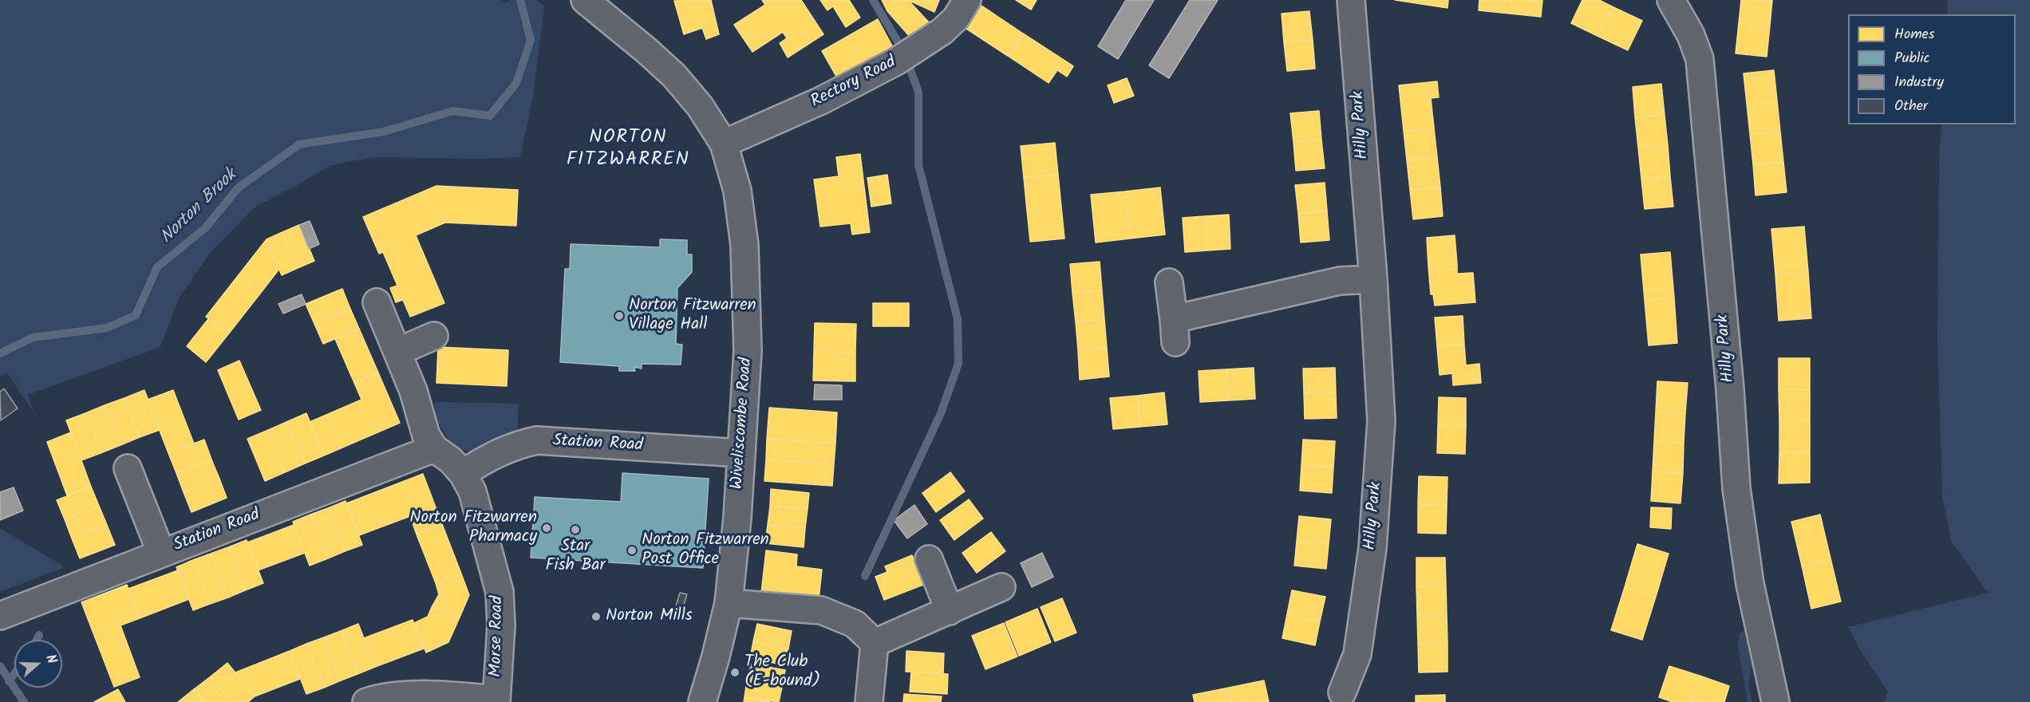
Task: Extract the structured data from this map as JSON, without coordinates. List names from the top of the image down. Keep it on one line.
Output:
{"streets":{"street":["Rectory Road","Hilly Park","Wiveliscombe Road","Station Road","Morse Road"]},"crossings":[["Rectory Road","Wiveliscombe Road"],["Wiveliscombe Road","Station Road"],["Station Road","Morse Road"]],"districts":["NORTON FITZWARREN"],"water":["Norton Brook"],"places":["Norton Fitzwarren Village Hall","Norton Fitzwarren Pharmacy","Star Fish Bar","Norton Fitzwarren Post Office","Norton Mills","The Club (E-bound)"],"legend":["Homes","Public","Industry","Other"],"north":"right"}
